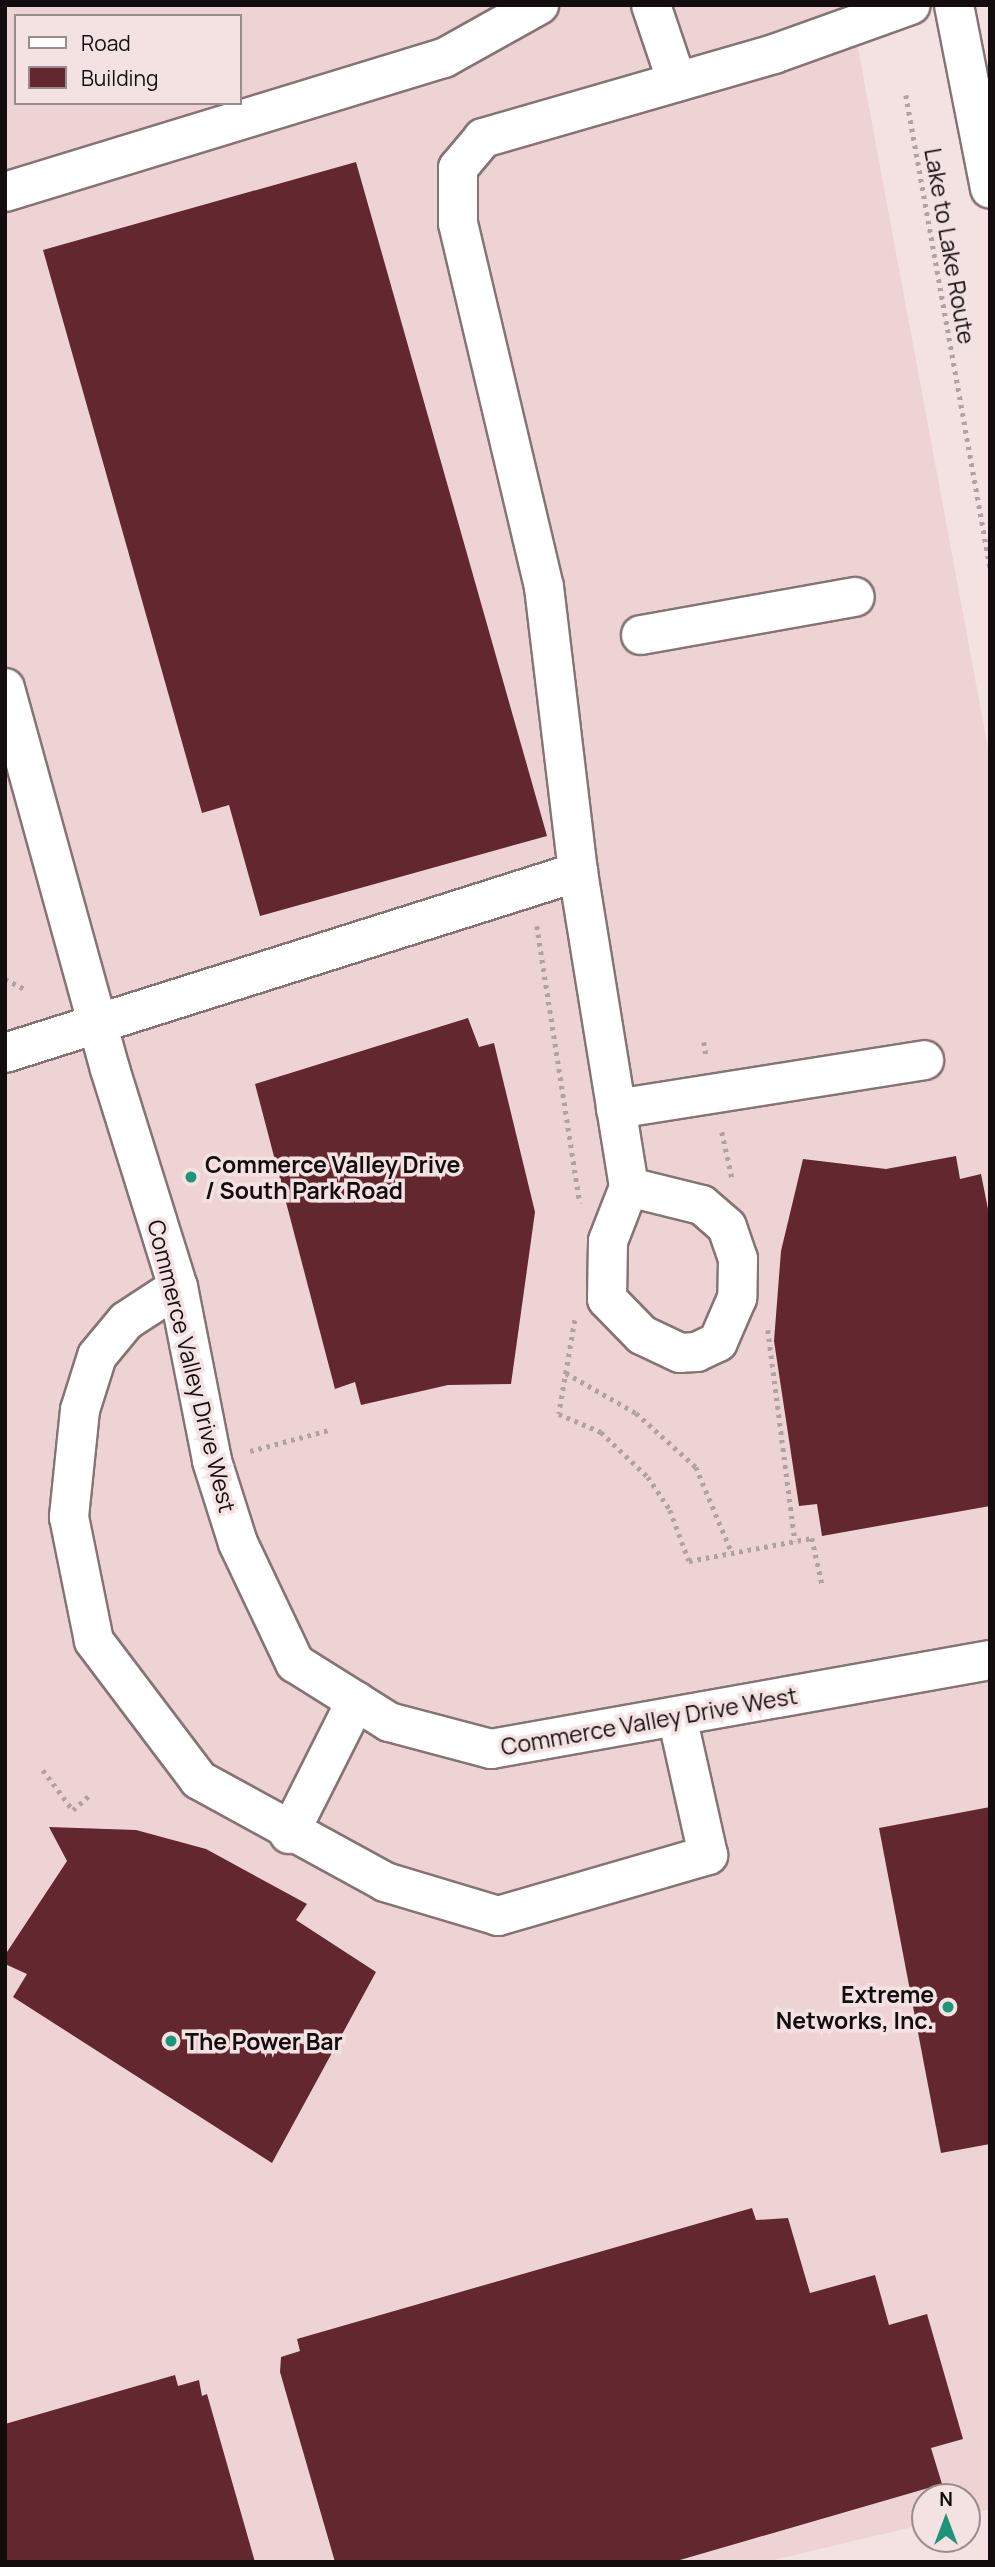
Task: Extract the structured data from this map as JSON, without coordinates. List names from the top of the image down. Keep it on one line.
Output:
{"streets":{"street":["Commerce Valley Drive West"],"path":["Lake to Lake Route"]},"places":["Commerce Valley Drive / South Park Road","Extreme Networks, Inc.","The Power Bar"],"legend":["Road","Building"],"north":"top"}
